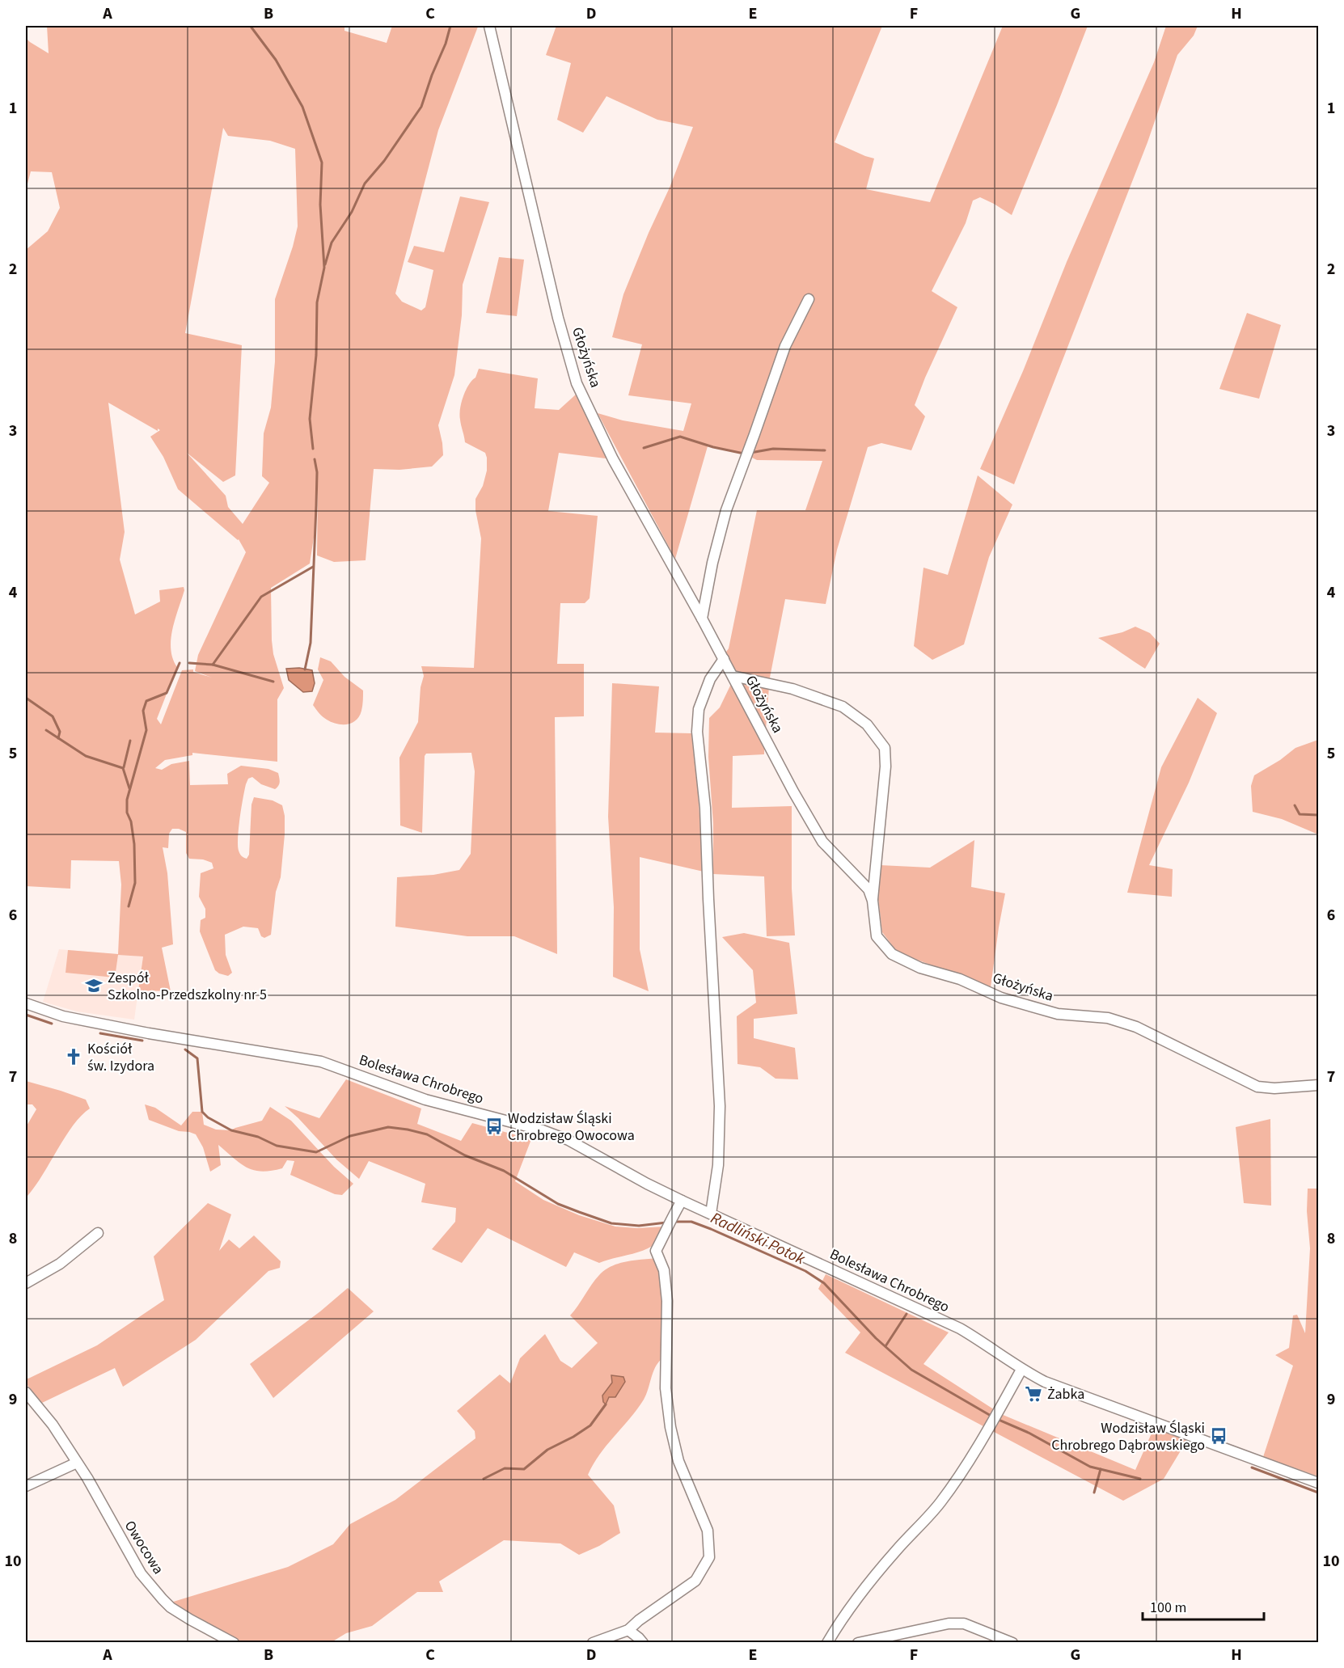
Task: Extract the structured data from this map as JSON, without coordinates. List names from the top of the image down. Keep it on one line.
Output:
{"streets":{"street":["Głożyńska","Bolesława Chrobrego","Owocowa"]},"water":["Radliński Potok"],"places":{"school or university":["Zespół Szkolno-Przedszkolny nr 5"],"church":["Kościół św. Izydora"],"bus stop":["Wodzisław Śląski Chrobrego Owocowa","Wodzisław Śląski Chrobrego Dąbrowskiego"],"supermarket":["Żabka"]},"scale_bar":"100 m","grid":{"columns":["A","B","C","D","E","F","G","H"],"rows":["1","2","3","4","5","6","7","8","9","10"]}}
